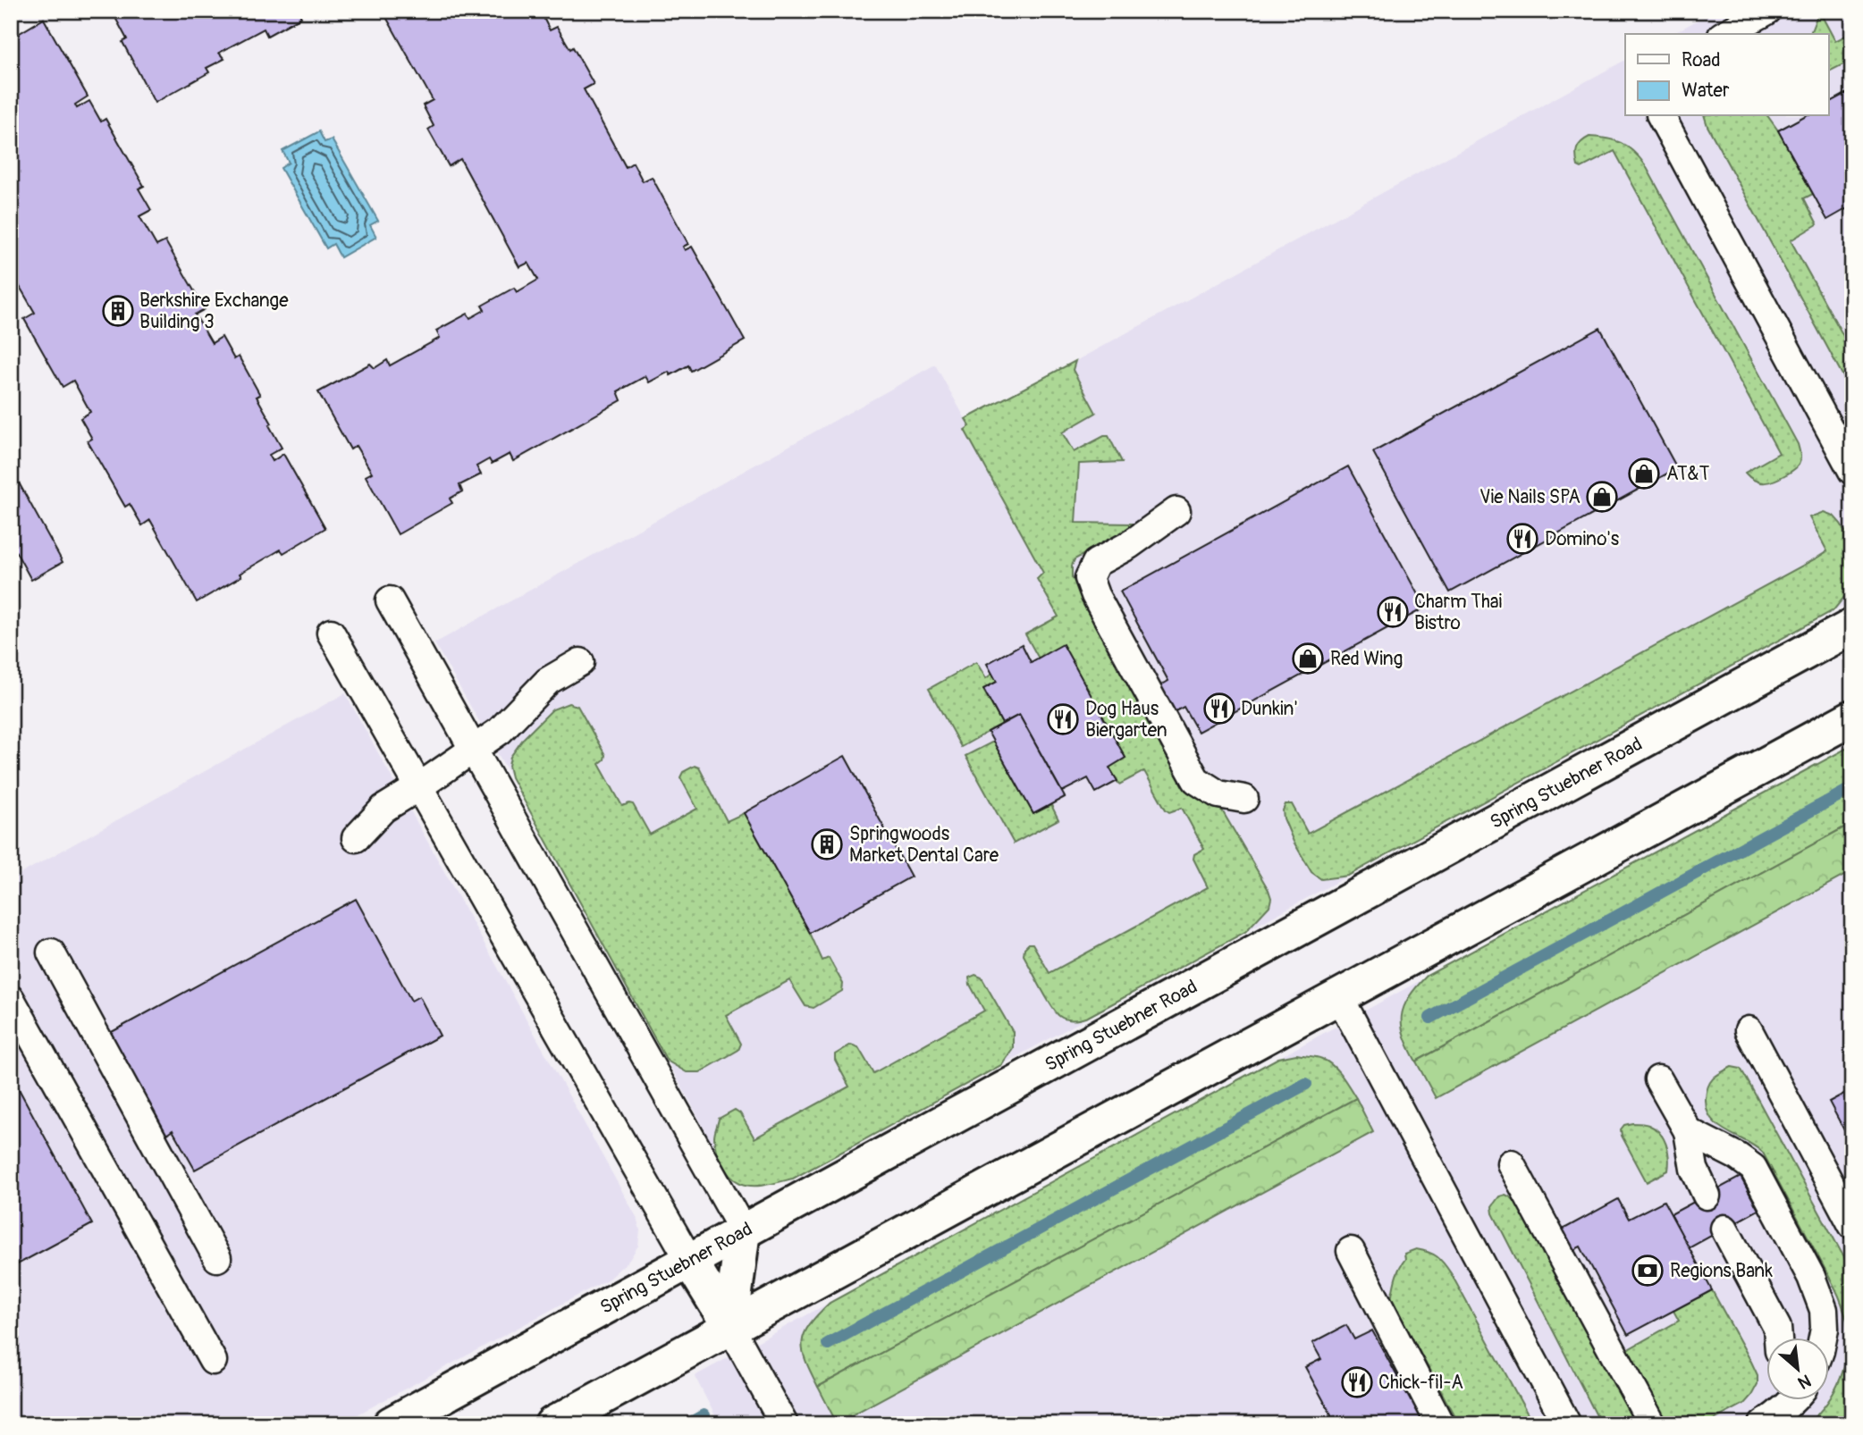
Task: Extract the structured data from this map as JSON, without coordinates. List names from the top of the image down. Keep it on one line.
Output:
{"streets":{"main road":["Spring Stuebner Road"]},"places":{"building":["Berkshire Exchange Building 3","Springwoods Market Dental Care"],"shop":["AT&T","Vie Nails SPA","Red Wing"],"restaurant":["Domino's","Charm Thai Bistro","Dunkin'","Dog Haus Biergarten","Chick-fil-A"],"bank":["Regions Bank"]},"legend":["Road","Water"],"north":"bottom right"}
